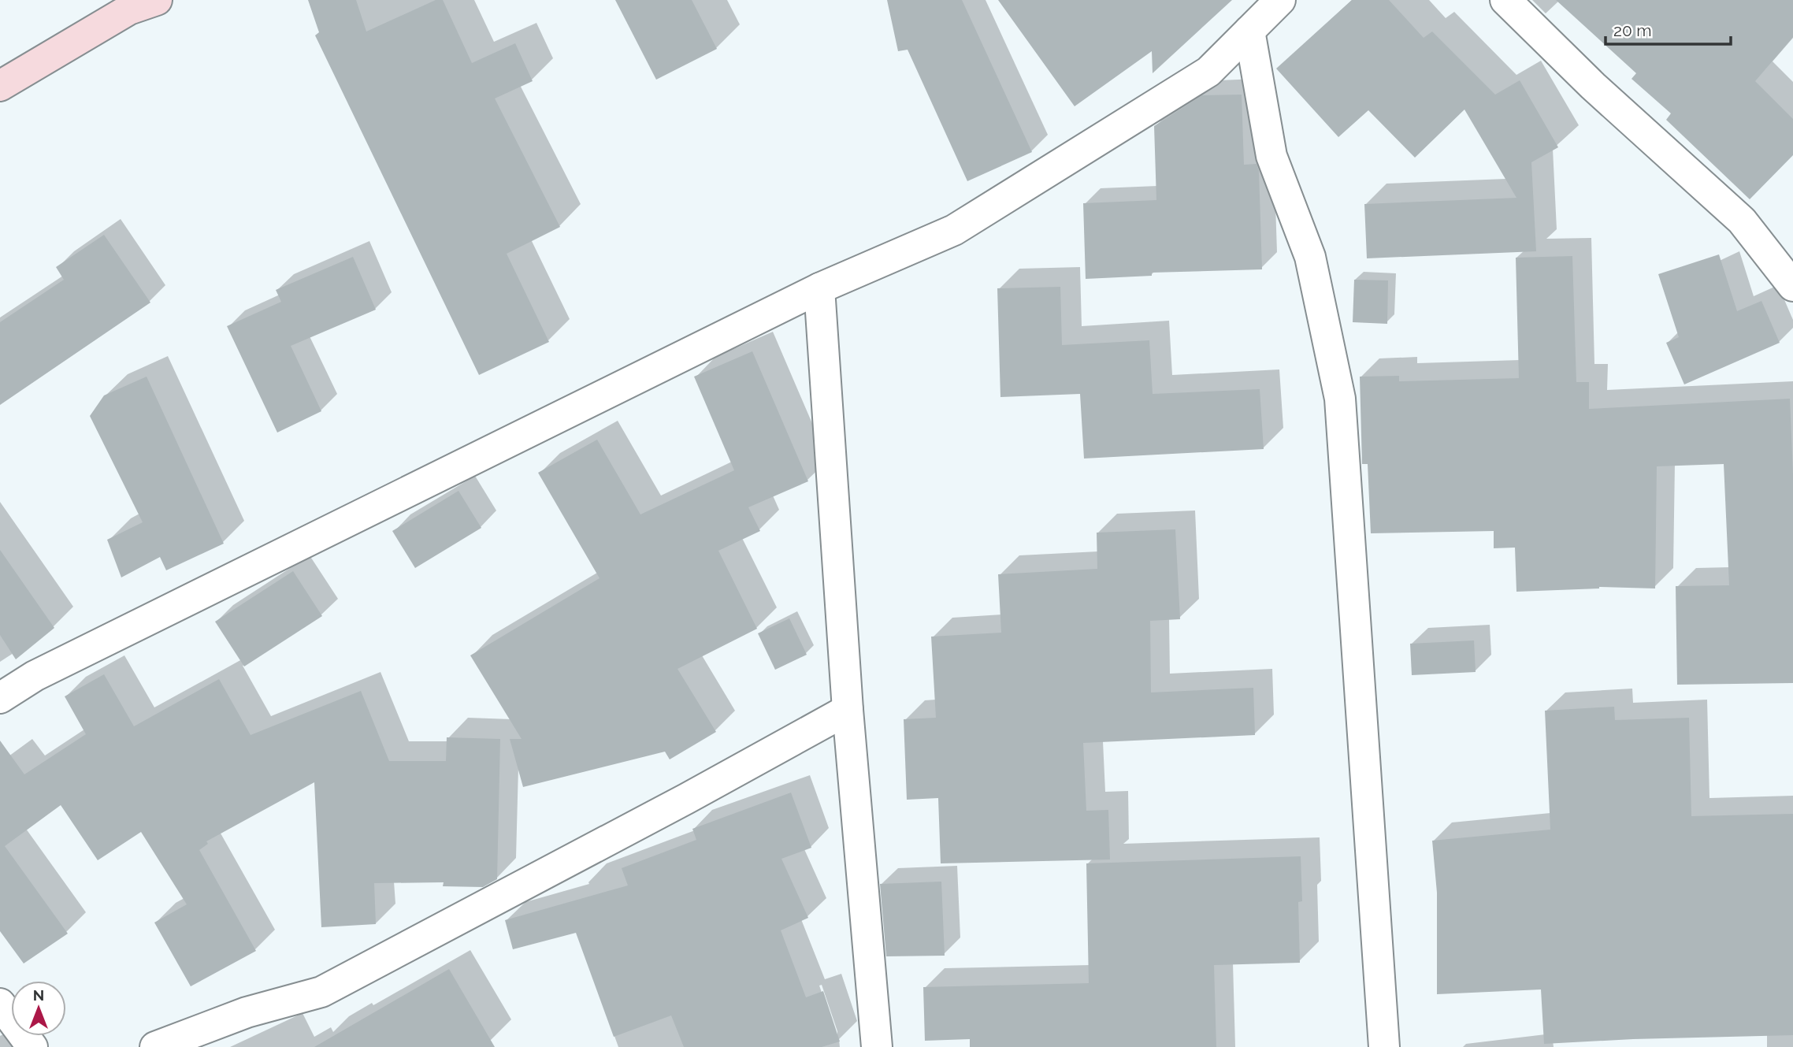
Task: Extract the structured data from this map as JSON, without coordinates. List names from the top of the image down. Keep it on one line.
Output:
{"scale_bar":"20 m","north":"top"}
